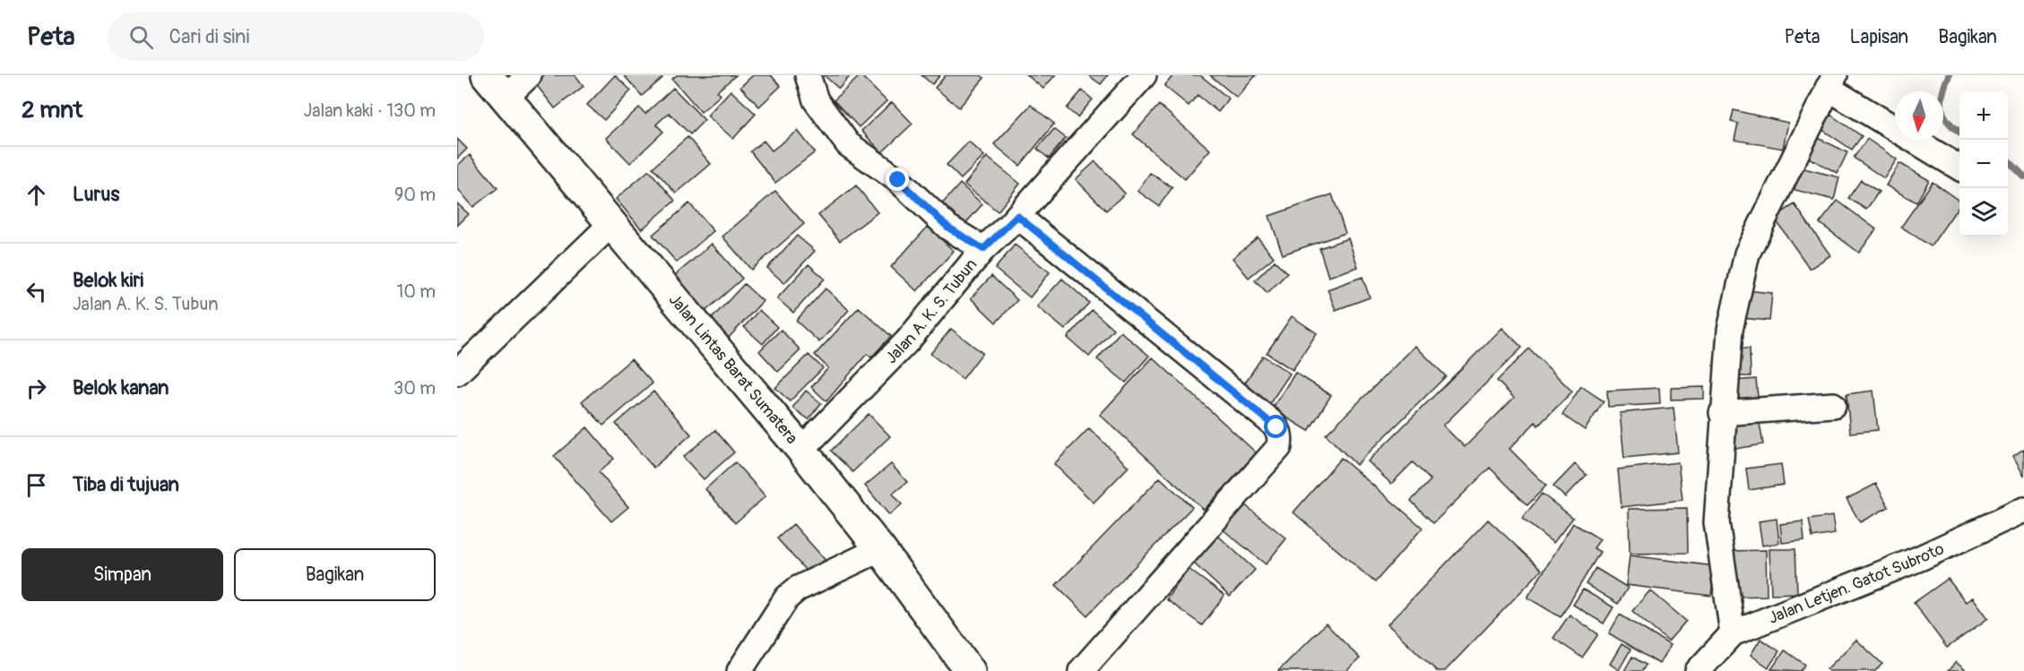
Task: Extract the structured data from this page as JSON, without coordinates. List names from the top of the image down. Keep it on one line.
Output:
{"streets":{"highway":["Jalan Lintas Barat Sumatera"],"street":["Jalan A. K. S. Tubun","Jalan Letjen. Gatot Subroto"]},"crossings":[["Jalan A. K. S. Tubun","Jalan Lintas Barat Sumatera"]],"north":"bottom","page":{"header":"Peta","search":"Cari di sini","nav":["Peta","Lapisan","Bagikan"],"heading":["2 mnt","Jalan kaki · 130 m"],"map_buttons":["+","−"],"list":[["Lurus","90 m"],["Belok kiri","Jalan A. K. S. Tubun","10 m"],["Belok kanan","30 m"],"Tiba di tujuan"],"buttons":["Simpan","Bagikan"]}}
